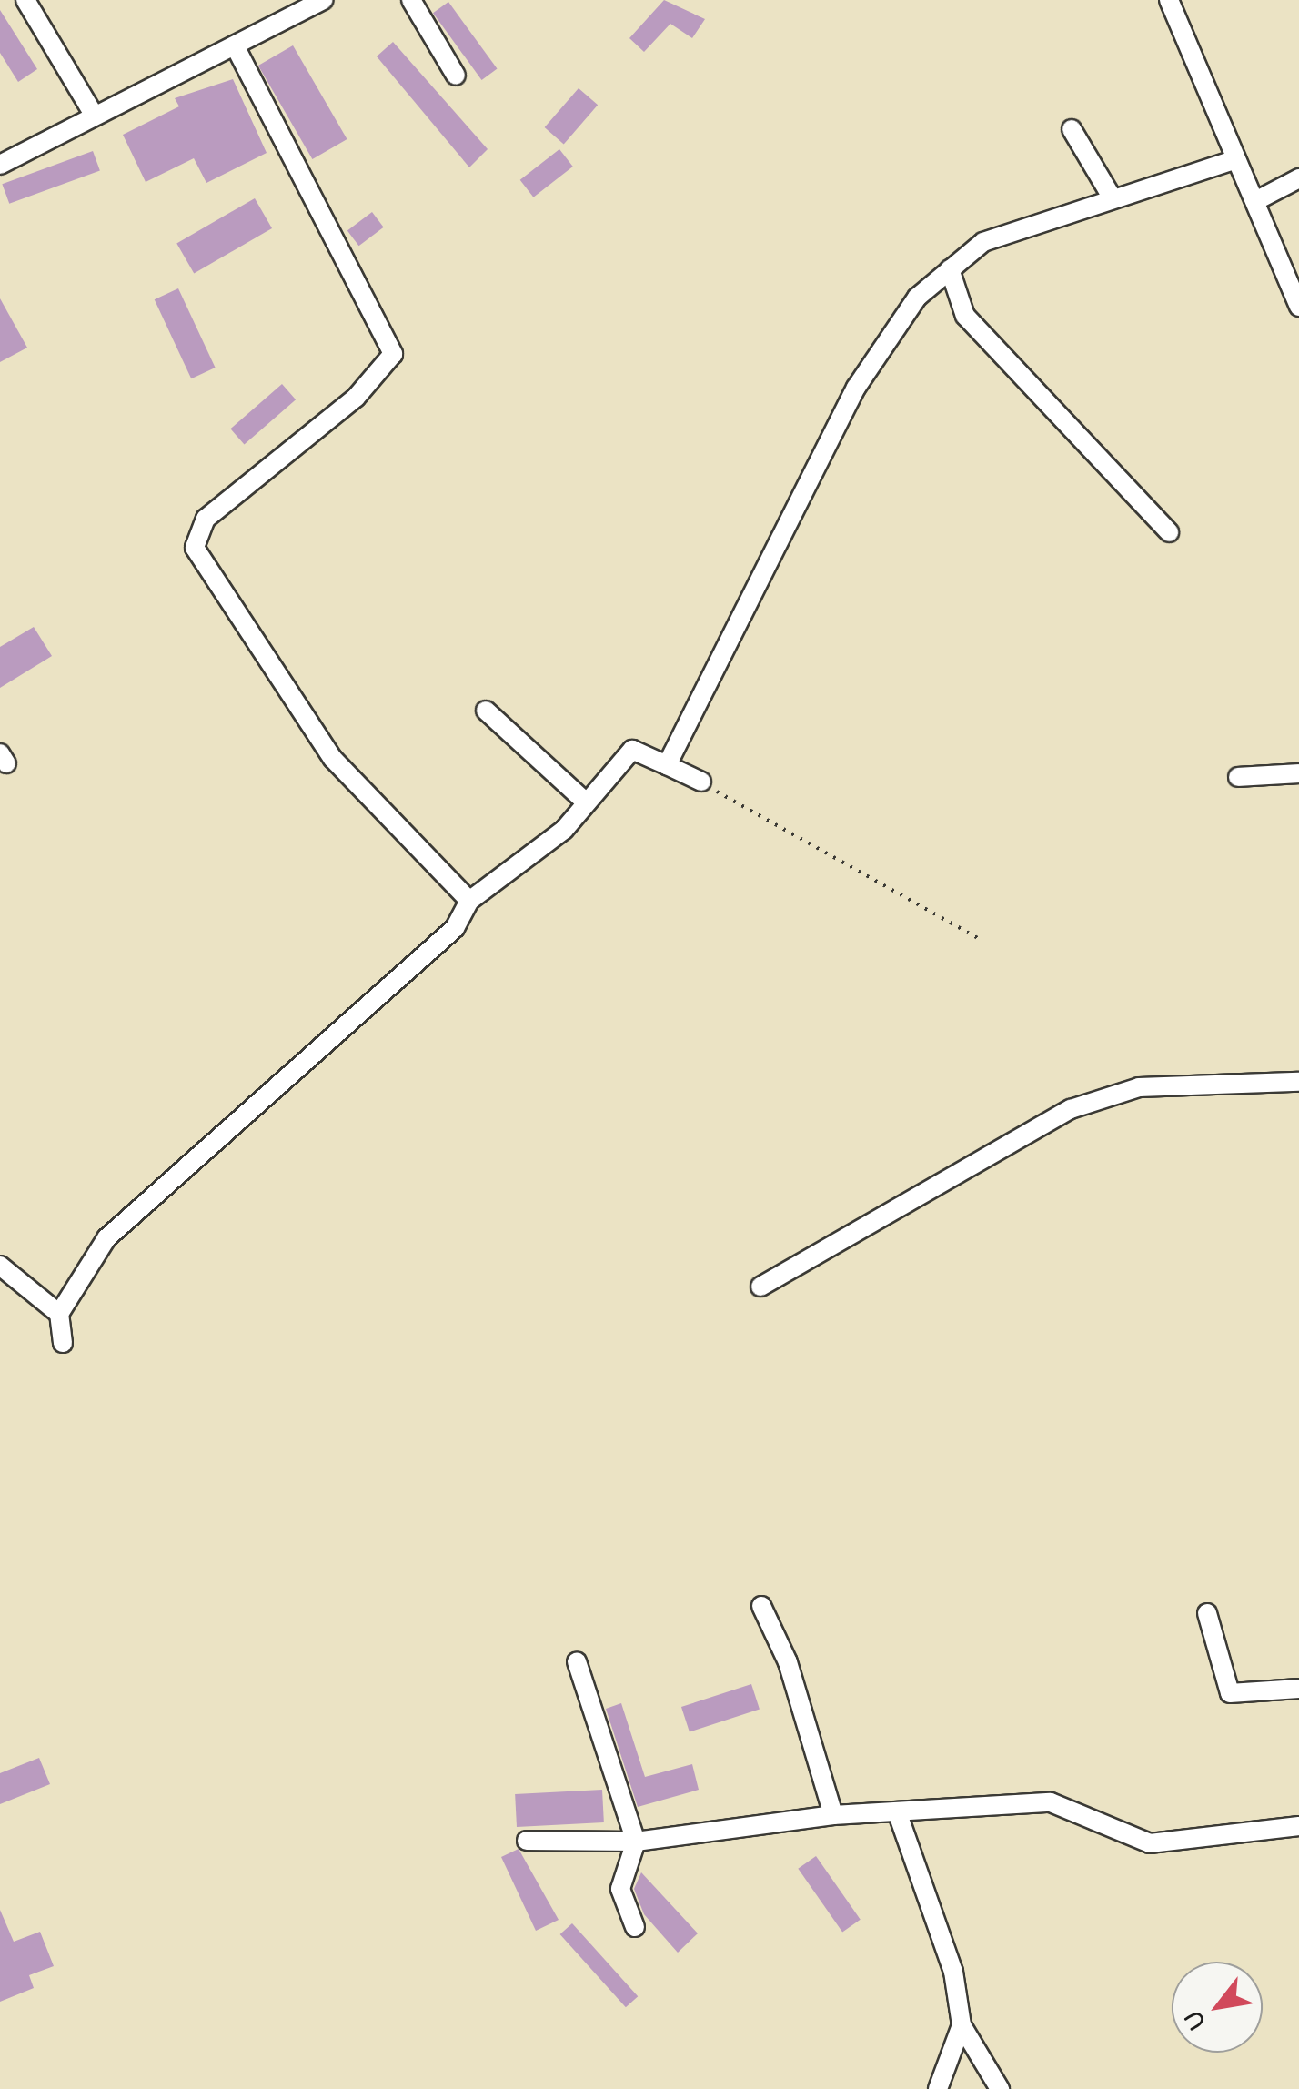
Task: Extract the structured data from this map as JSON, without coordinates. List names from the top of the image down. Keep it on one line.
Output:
{"north":"bottom left"}
